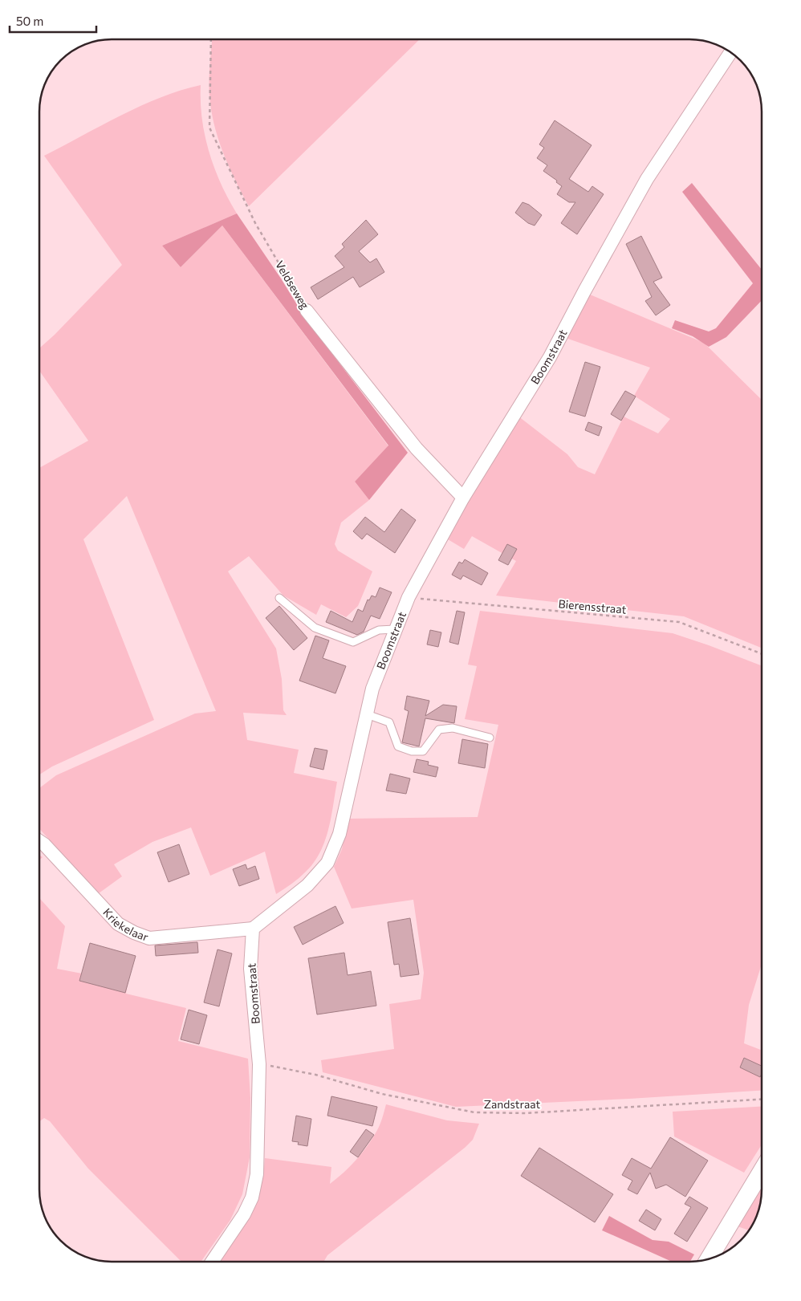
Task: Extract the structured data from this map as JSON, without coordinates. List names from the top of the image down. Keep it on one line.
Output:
{"streets":{"street":["Veldseweg","Boomstraat","Kriekelaar"],"path":["Bierensstraat","Zandstraat"]},"crossings":[["Veldseweg","Boomstraat"],["Boomstraat","Bierensstraat"],["Boomstraat","Kriekelaar"],["Boomstraat","Zandstraat"]],"scale_bar":"50 m"}
